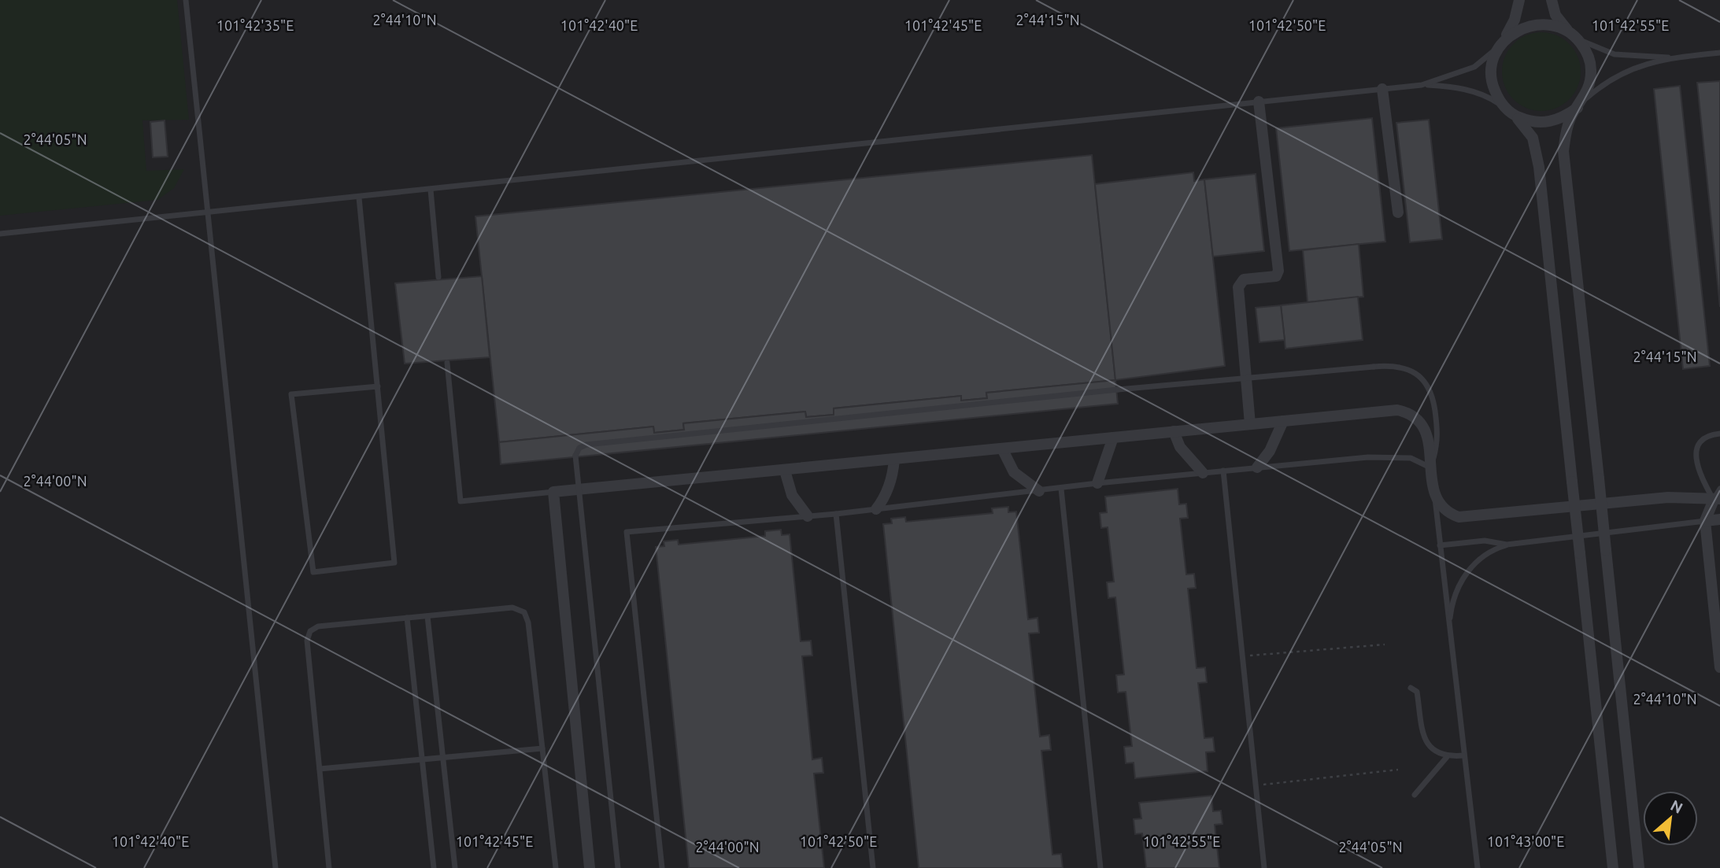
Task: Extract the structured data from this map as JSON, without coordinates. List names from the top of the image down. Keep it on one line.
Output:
{"north":"top right","coordinates":["2°44'10\"N","2°44'15\"N","101°42'35\"E","101°42'40\"E","101°42'45\"E","101°42'50\"E","101°42'55\"E","2°44'05\"N","2°44'00\"N","101°43'00\"E"]}
